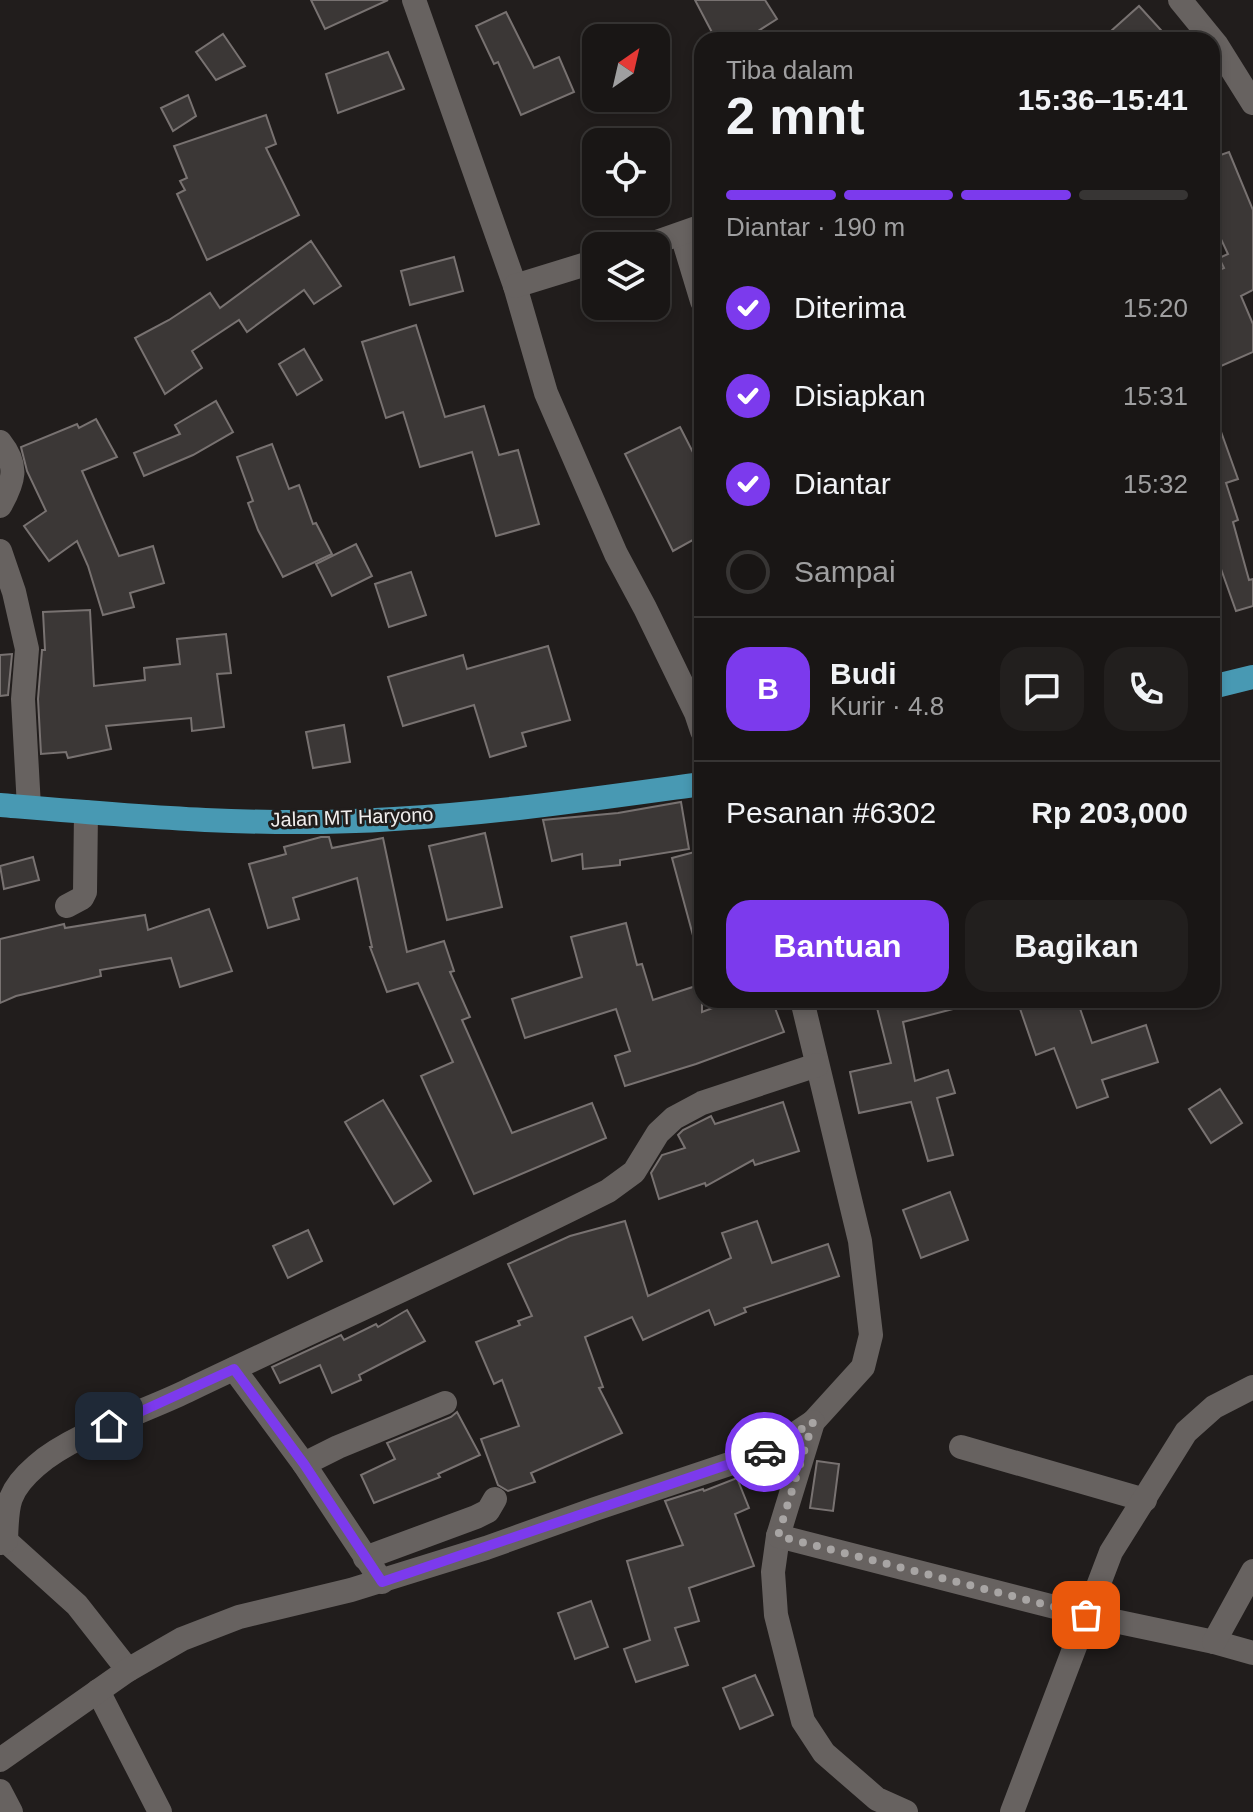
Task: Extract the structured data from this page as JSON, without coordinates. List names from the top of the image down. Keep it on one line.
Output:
{"streets":{"main road":["Jalan MT Haryono"]},"north":"top right","page":{"heading":["2 mnt","Tiba dalam","15:36–15:41"],"panel":["Budi","Kurir · 4.8","Pesanan #6302","Rp 203,000"],"bar":"Diantar · 190 m","list":[["Diterima","15:20"],["Disiapkan","15:31"],["Diantar","15:32"],"Sampai"],"round":"B","buttons":["Bantuan","Bagikan"]}}
